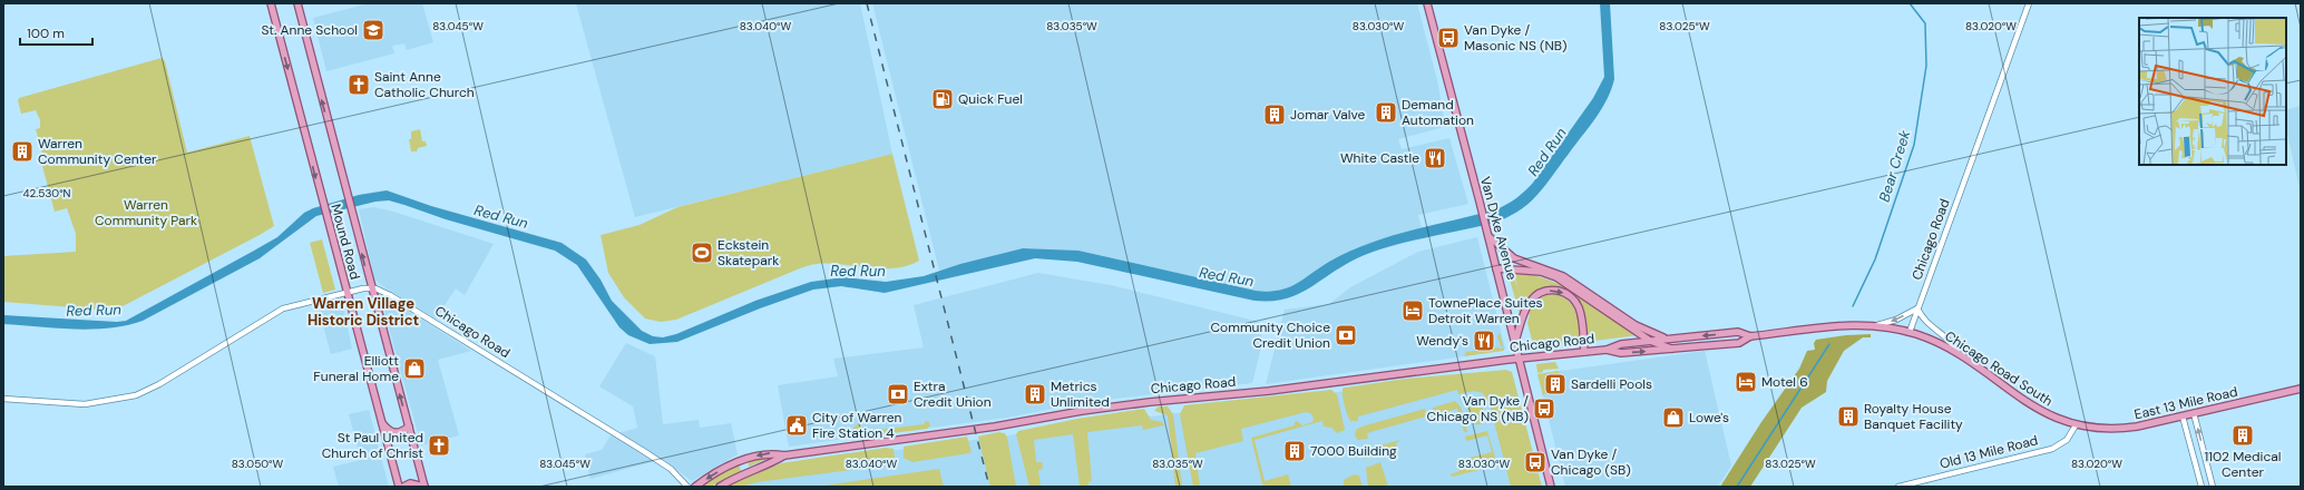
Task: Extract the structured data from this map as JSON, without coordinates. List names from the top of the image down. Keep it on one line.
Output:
{"streets":{"main road":["Van Dyke Avenue","Chicago Road","Mound Road","Chicago Road South","East 13 Mile Road"],"street":["Old 13 Mile Road"]},"crossings":[["Van Dyke Avenue","Chicago Road"],["Chicago Road","Mound Road"],["Chicago Road","Chicago Road South"],["Chicago Road South","East 13 Mile Road"],["Chicago Road South","Old 13 Mile Road"],["East 13 Mile Road","Old 13 Mile Road"]],"districts":["Warren Village Historic District"],"water":["Red Run","Bear Creek"],"parks":["Warren Community Park"],"places":{"school or university":["St. Anne School"],"bus stop":["Van Dyke / Masonic NS (NB)","Van Dyke / Chicago NS (NB)","Van Dyke / Chicago (SB)"],"church":["Saint Anne Catholic Church","St Paul United Church of Christ"],"fuel station":["Quick Fuel"],"building":["Demand Automation","Jomar Valve","Warren Community Center","Sardelli Pools","Metrics Unlimited","Royalty House Banquet Facility","1102 Medical Center","7000 Building"],"restaurant":["White Castle","Wendy's"],"sports":["Eckstein Skatepark"],"hotel":["TownePlace Suites Detroit Warren","Motel 6"],"bank":["Community Choice Credit Union","Extra Credit Union"],"shop":["Elliott Funeral Home","Lowe's"],"public building":["City of Warren Fire Station 4"]},"scale_bar":"100 m","coordinates":["83.045°W","83.040°W","83.035°W","83.030°W","83.025°W","83.020°W","42.530°N","83.050°W"]}
